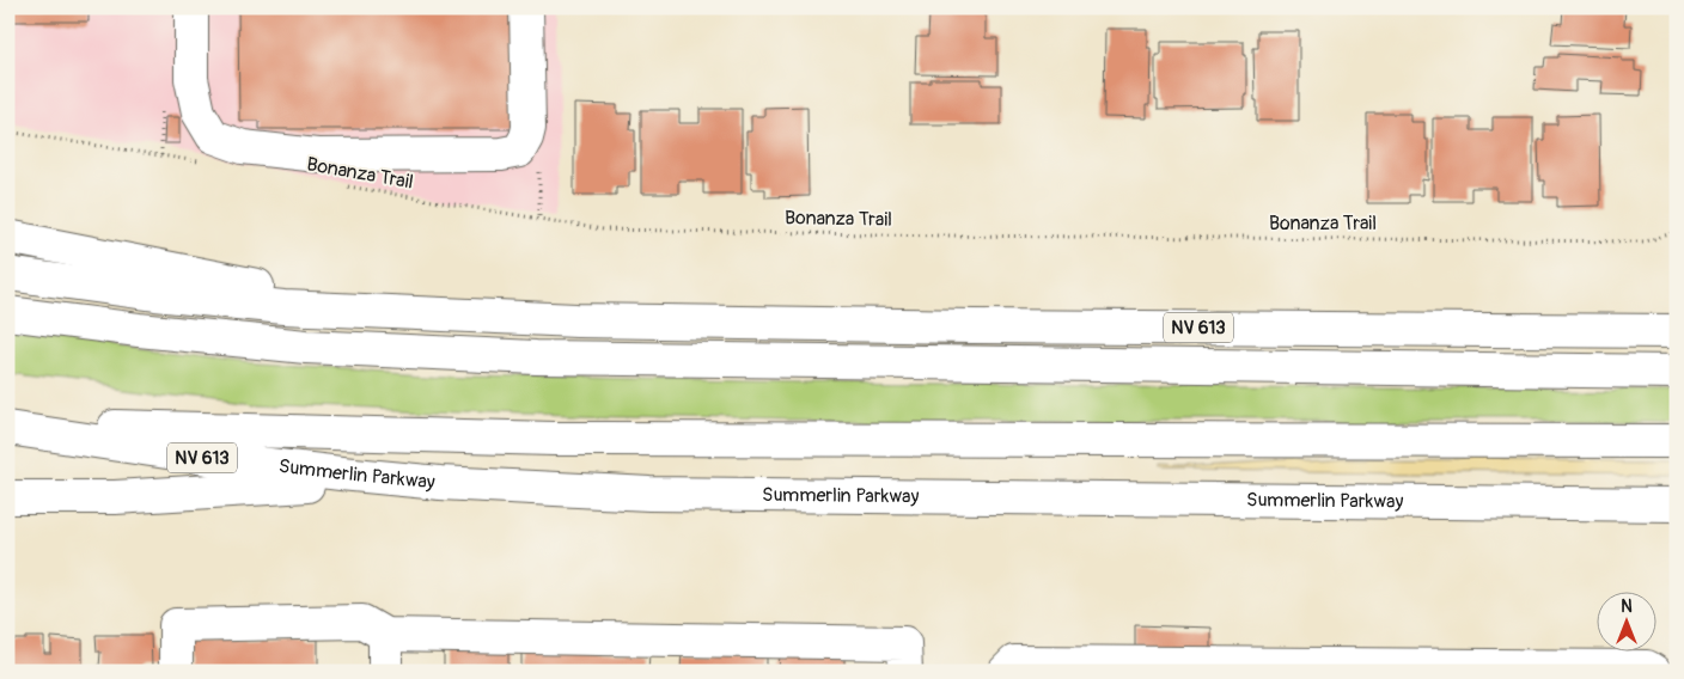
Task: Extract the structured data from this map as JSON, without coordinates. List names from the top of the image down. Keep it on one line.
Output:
{"streets":{"main road":["NV 613","Summerlin Parkway"],"path":["Bonanza Trail"]},"north":"top"}
